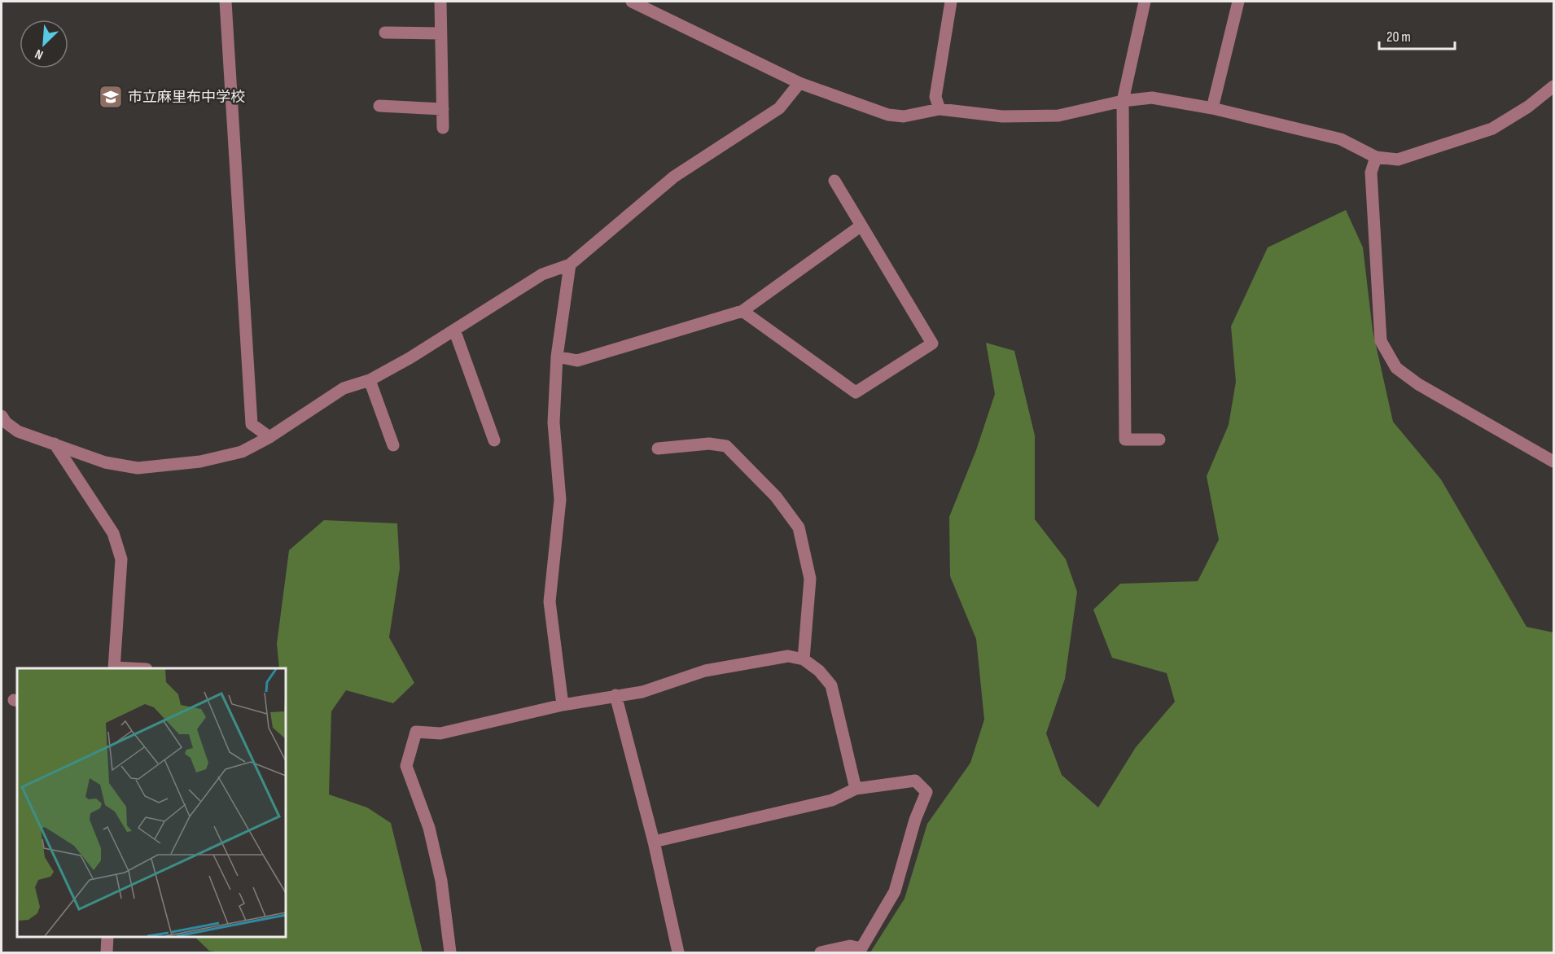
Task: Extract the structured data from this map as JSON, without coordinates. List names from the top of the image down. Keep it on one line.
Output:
{"places":{"school or university":["市立麻里布中学校"]},"scale_bar":"20 m","north":"bottom left"}
